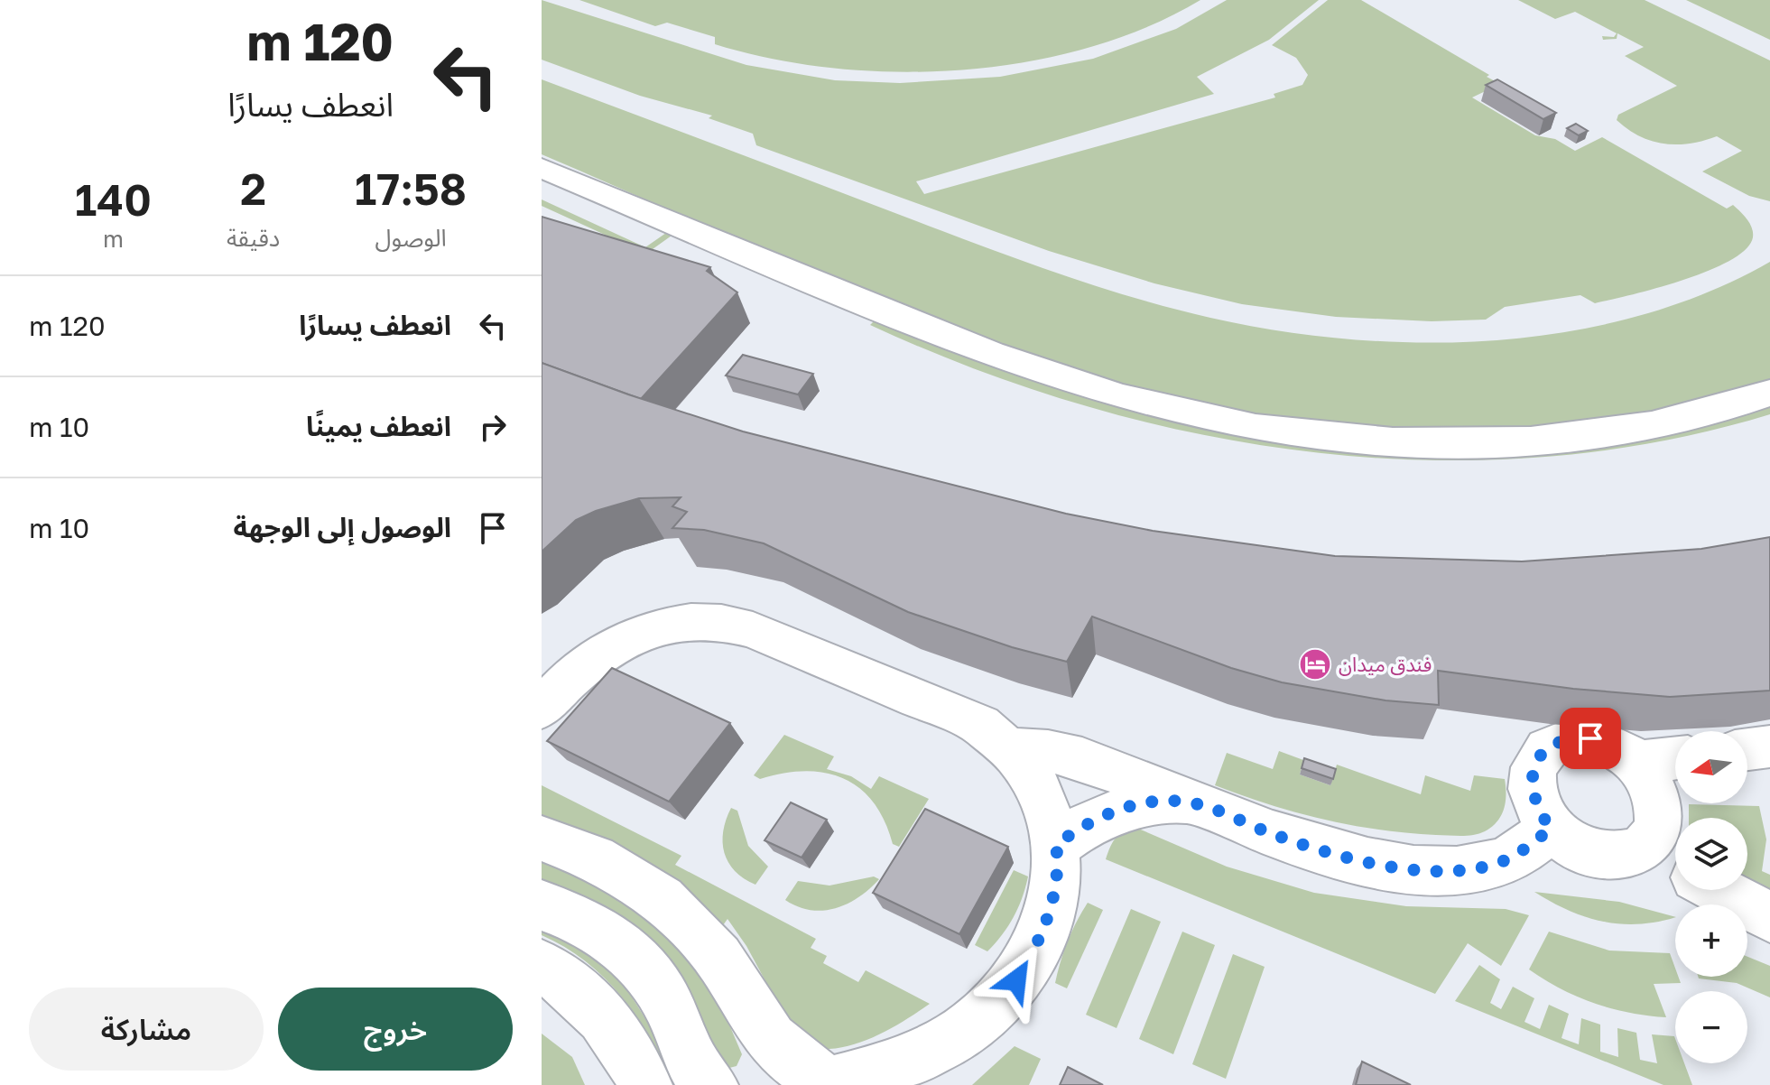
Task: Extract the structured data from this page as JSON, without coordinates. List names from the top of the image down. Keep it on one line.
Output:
{"places":{"hotel":["فندق ميدان"]},"north":"left","page":{"turn":["120 m","انعطف يسارًا"],"eta":["17:58","الوصول","2","دقيقة","140","m"],"list":[{"name":"انعطف يسارًا","value":"120 m"},{"name":"انعطف يمينًا","value":"10 m"},{"name":"الوصول إلى الوجهة","value":"10 m"}],"map_buttons":["+","−"],"buttons":["خروج","مشاركة"]}}
